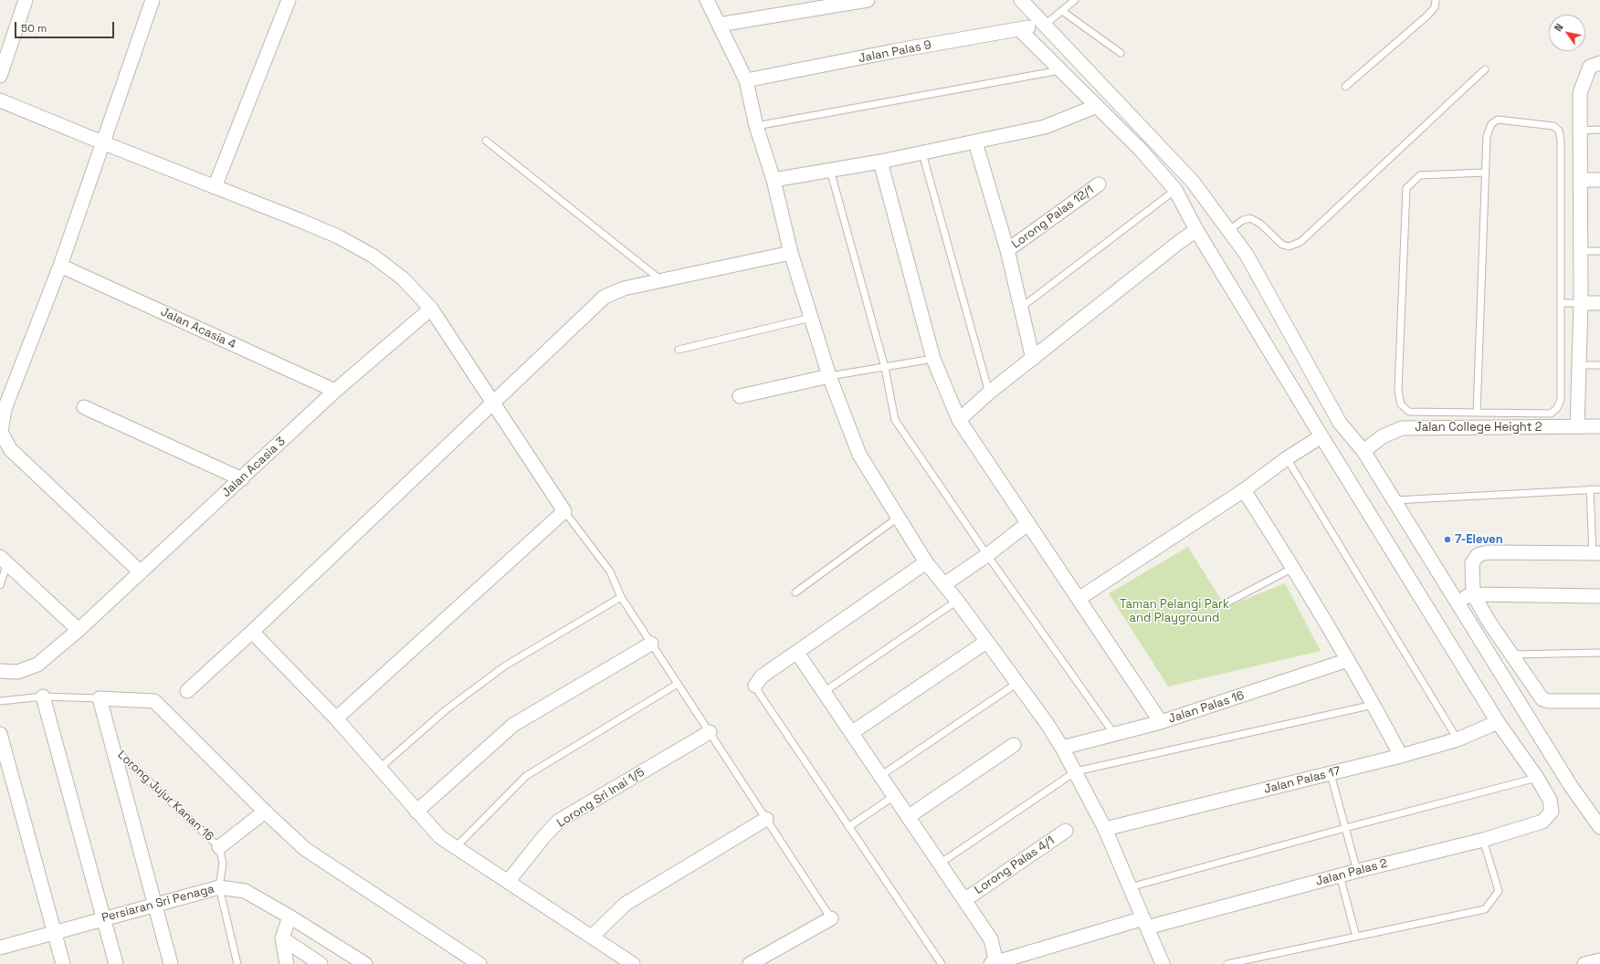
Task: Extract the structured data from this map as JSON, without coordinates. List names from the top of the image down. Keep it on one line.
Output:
{"streets":{"street":["Jalan Palas 9","Lorong Palas 12/1","Jalan Acasia 4","Jalan College Height 2","Jalan Acasia 3","Jalan Palas 16","Jalan Palas 17","Lorong Sri Inai 1/5","Lorong Palas 4/1","Jalan Palas 2","Persiaran Sri Penaga"],"lane":["Lorong Jujur Kanan 16"]},"crossings":[["Jalan Acasia 4","Jalan Acasia 3"],["Lorong Jujur Kanan 16","Persiaran Sri Penaga"]],"parks":["Taman Pelangi Park and Playground"],"places":["7-Eleven"],"scale_bar":"50 m","north":"top left"}
